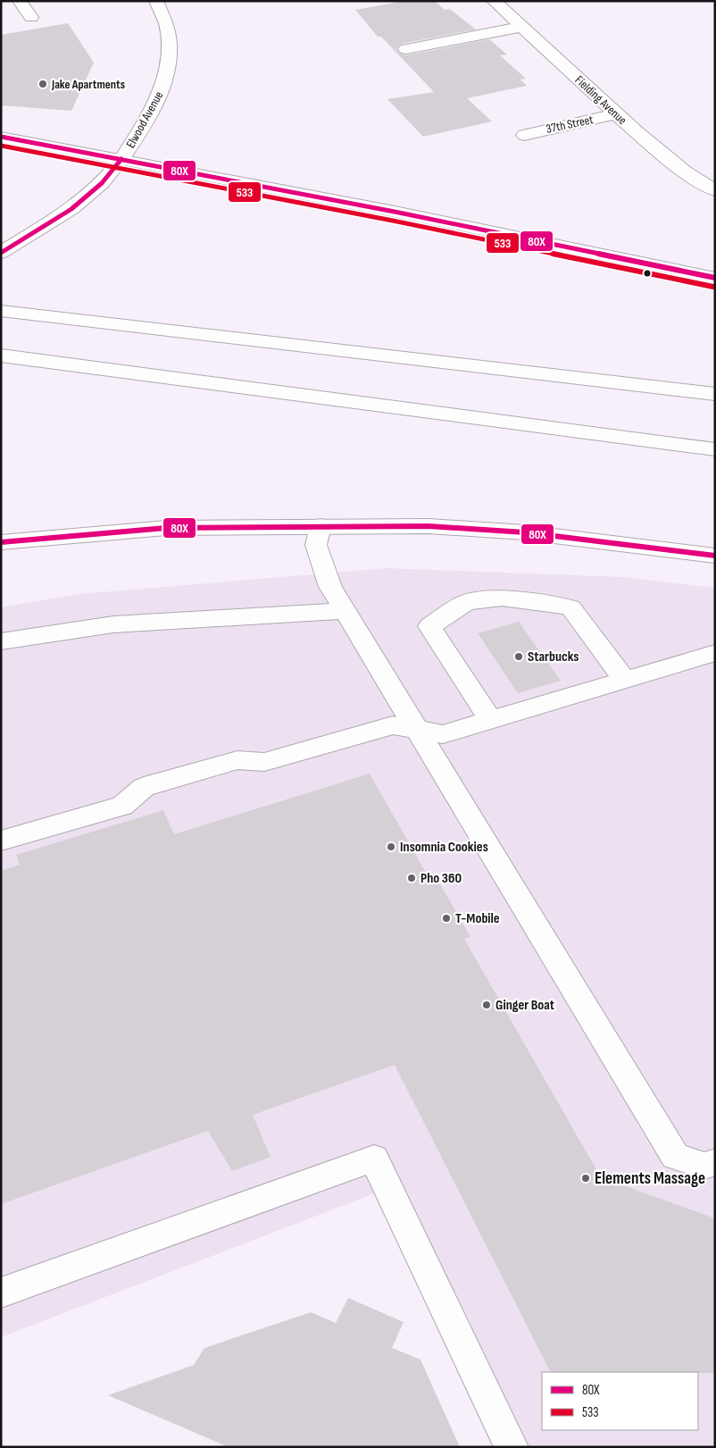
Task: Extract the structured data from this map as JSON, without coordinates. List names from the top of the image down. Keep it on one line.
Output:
{"streets":{"main road":["Fielding Avenue","Elwood Avenue","37th Street"]},"crossings":[["Fielding Avenue","37th Street"]],"places":["Jake Apartments","Starbucks","Insomnia Cookies","Pho 360","T-Mobile","Ginger Boat","Elements Massage"],"lines":["transit line 80X","transit line 533"],"legend":["80X","533"]}
